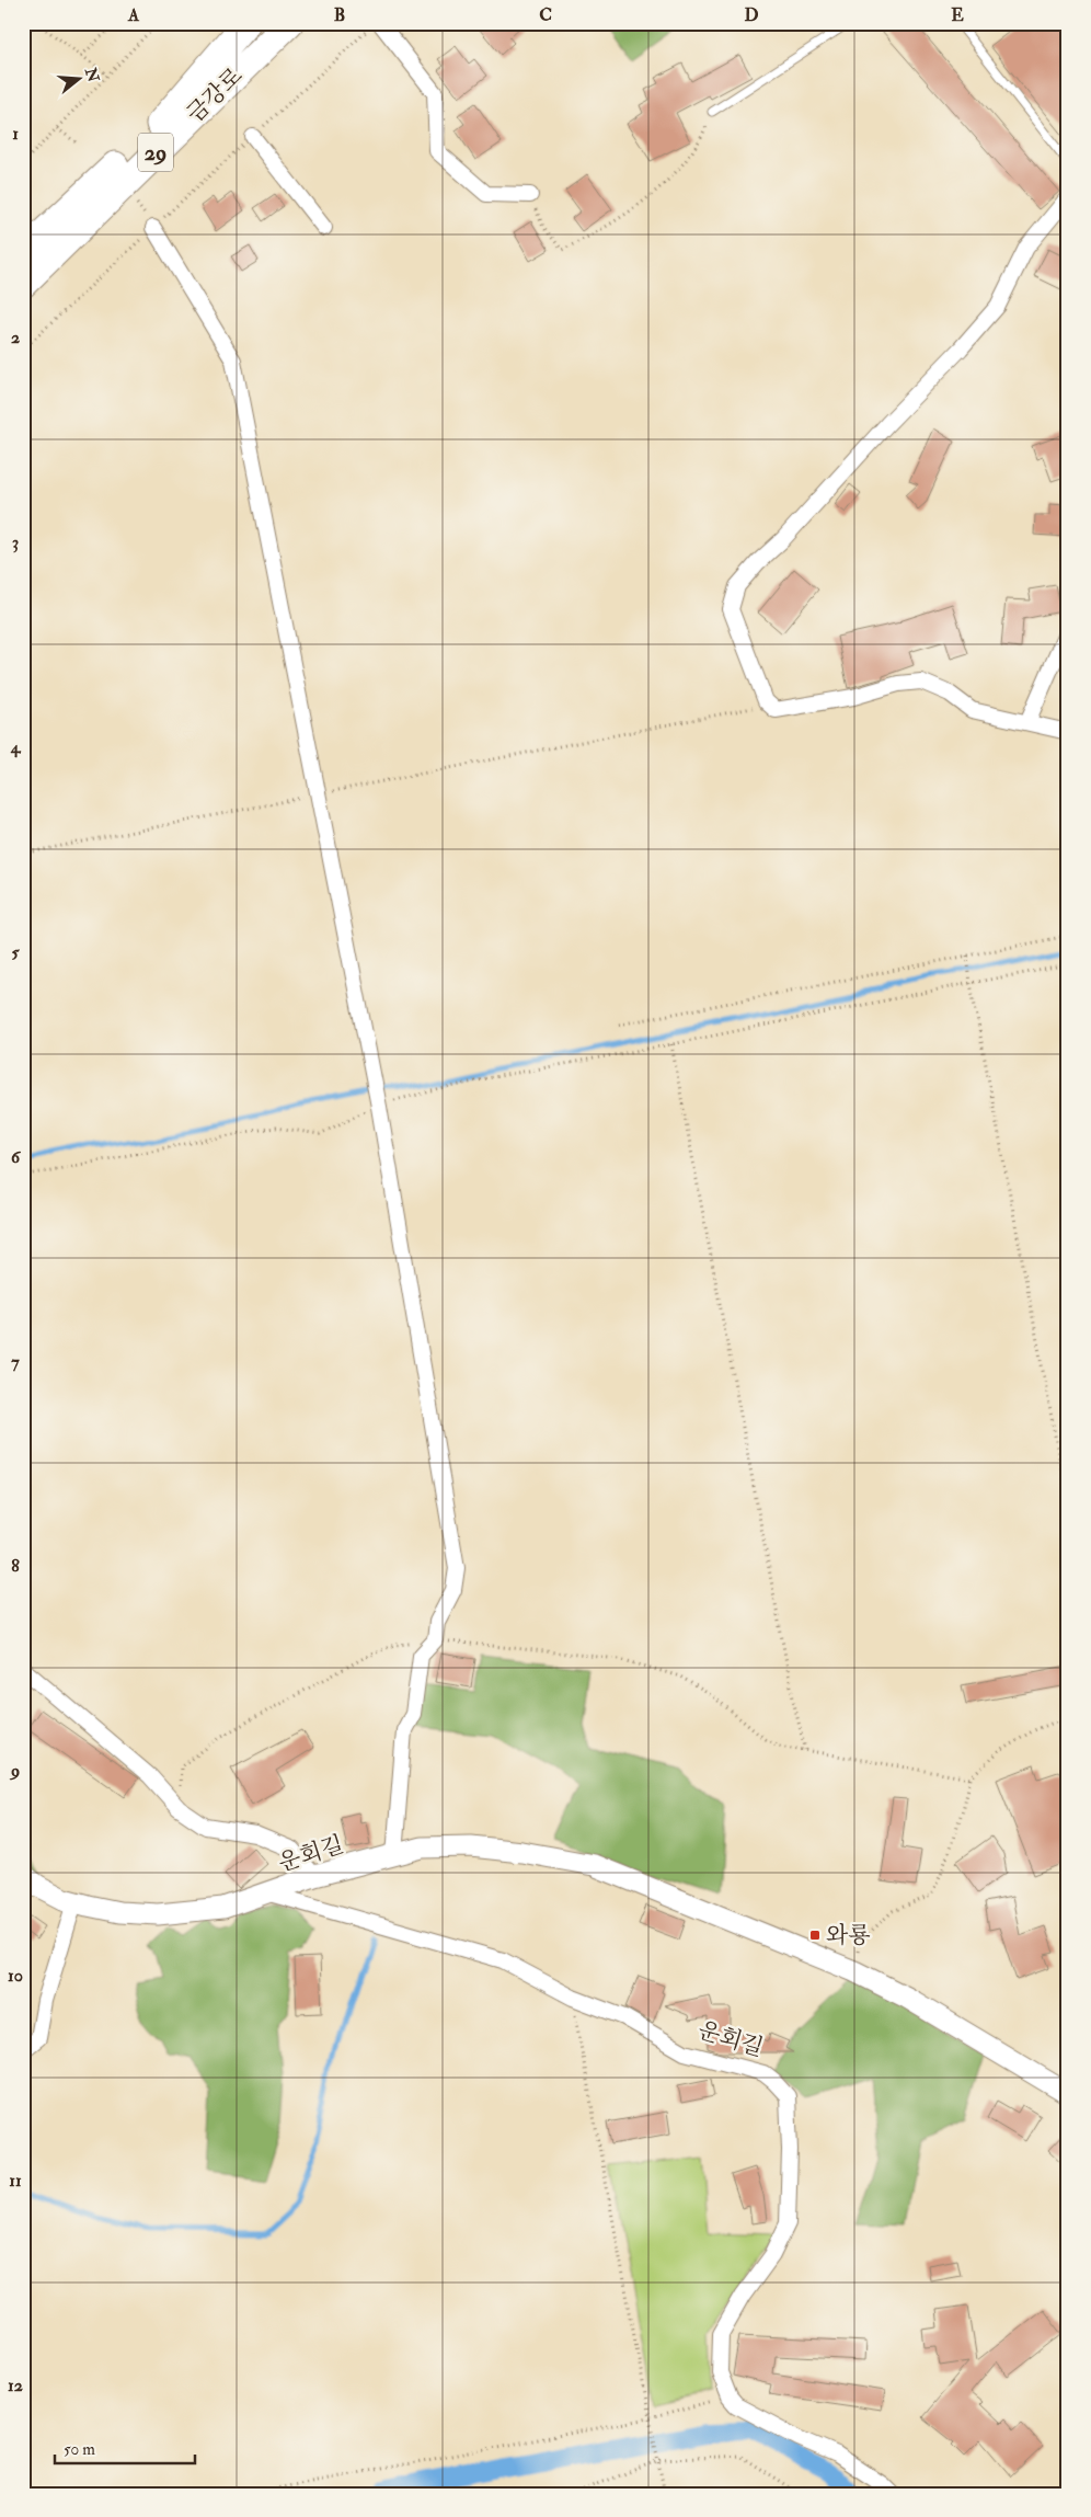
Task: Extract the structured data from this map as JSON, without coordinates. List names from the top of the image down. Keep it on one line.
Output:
{"streets":{"highway":["금강로","29"],"street":["운회길"]},"places":{"transit":["와룡"]},"scale_bar":"50 m","north":"right","grid":{"columns":["A","B","C","D","E"],"rows":["1","2","3","4","5","6","7","8","9","10","11","12"]}}
